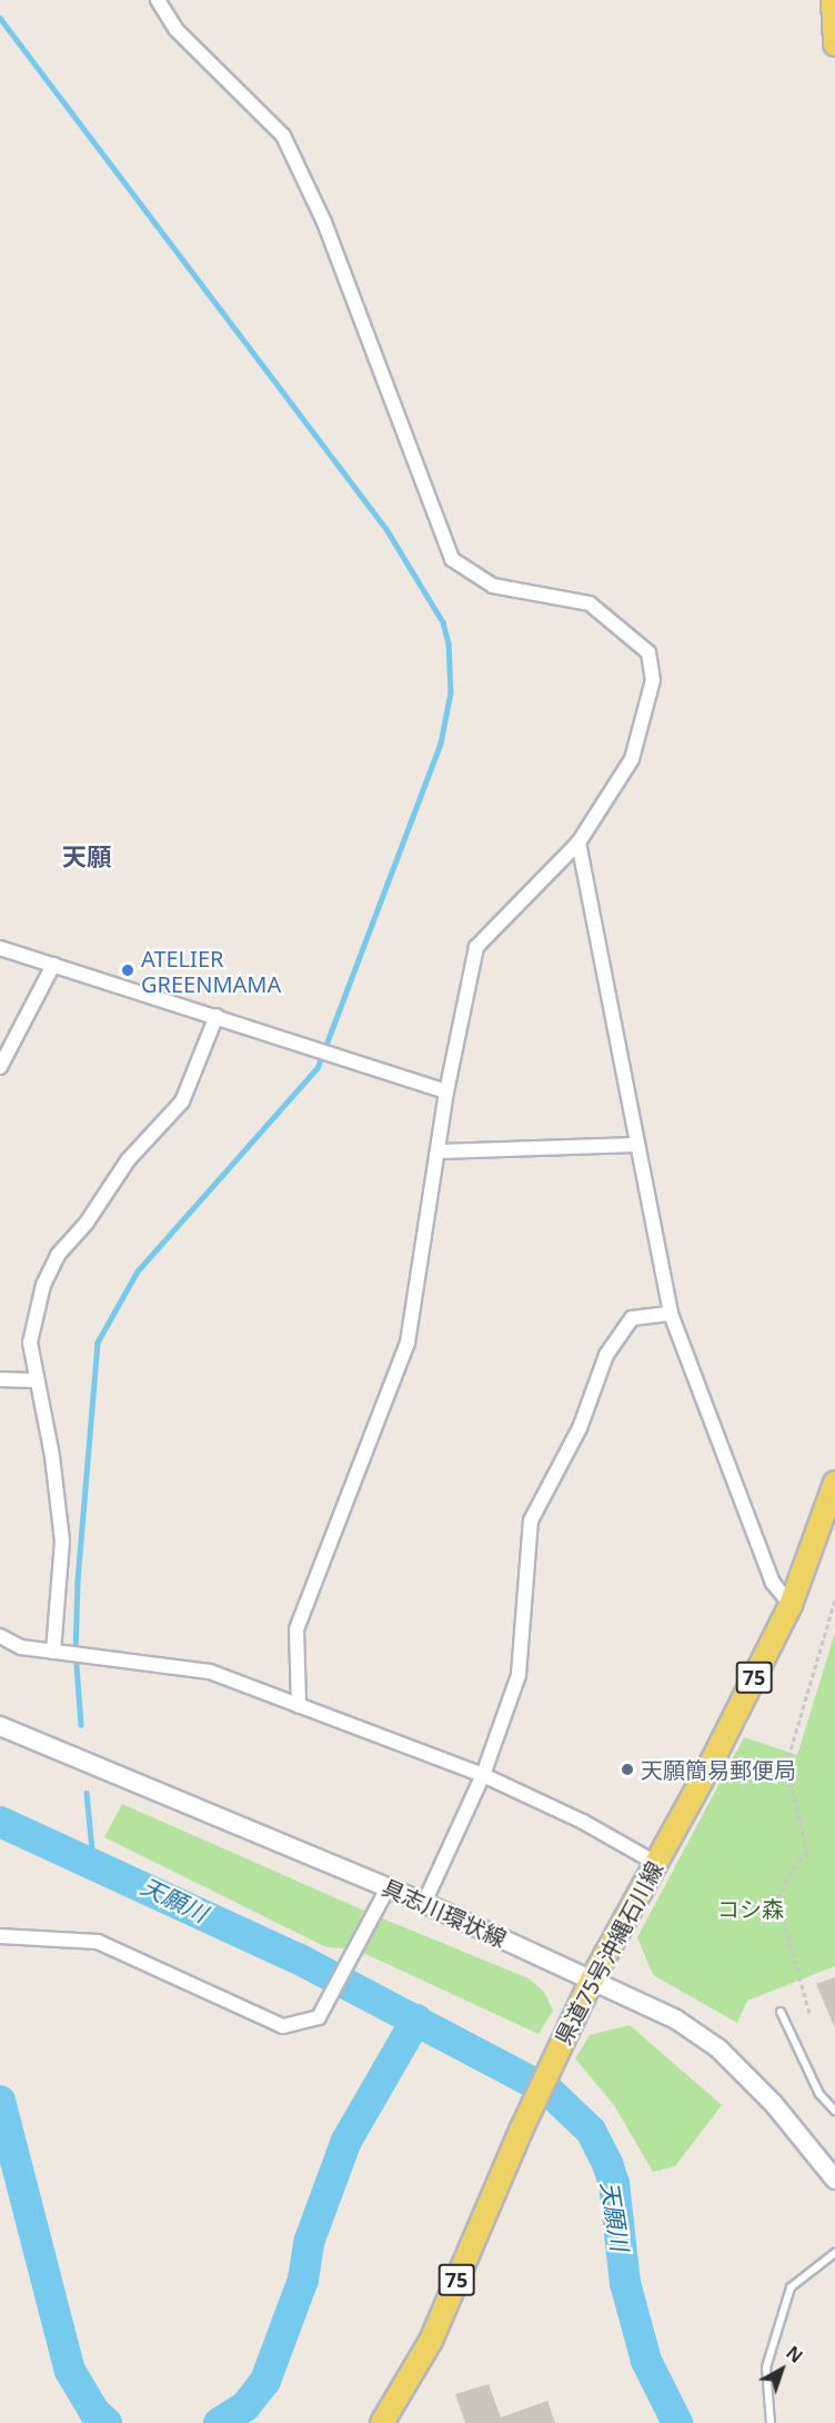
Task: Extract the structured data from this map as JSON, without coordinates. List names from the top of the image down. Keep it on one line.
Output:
{"streets":{"main road":["75","具志川環状線","県道75号沖縄石川線"]},"crossings":[["具志川環状線","県道75号沖縄石川線"]],"districts":["天願"],"water":["天願川"],"parks":["コシ森"],"places":["ATELIER GREENMAMA","天願簡易郵便局"],"north":"top right"}
